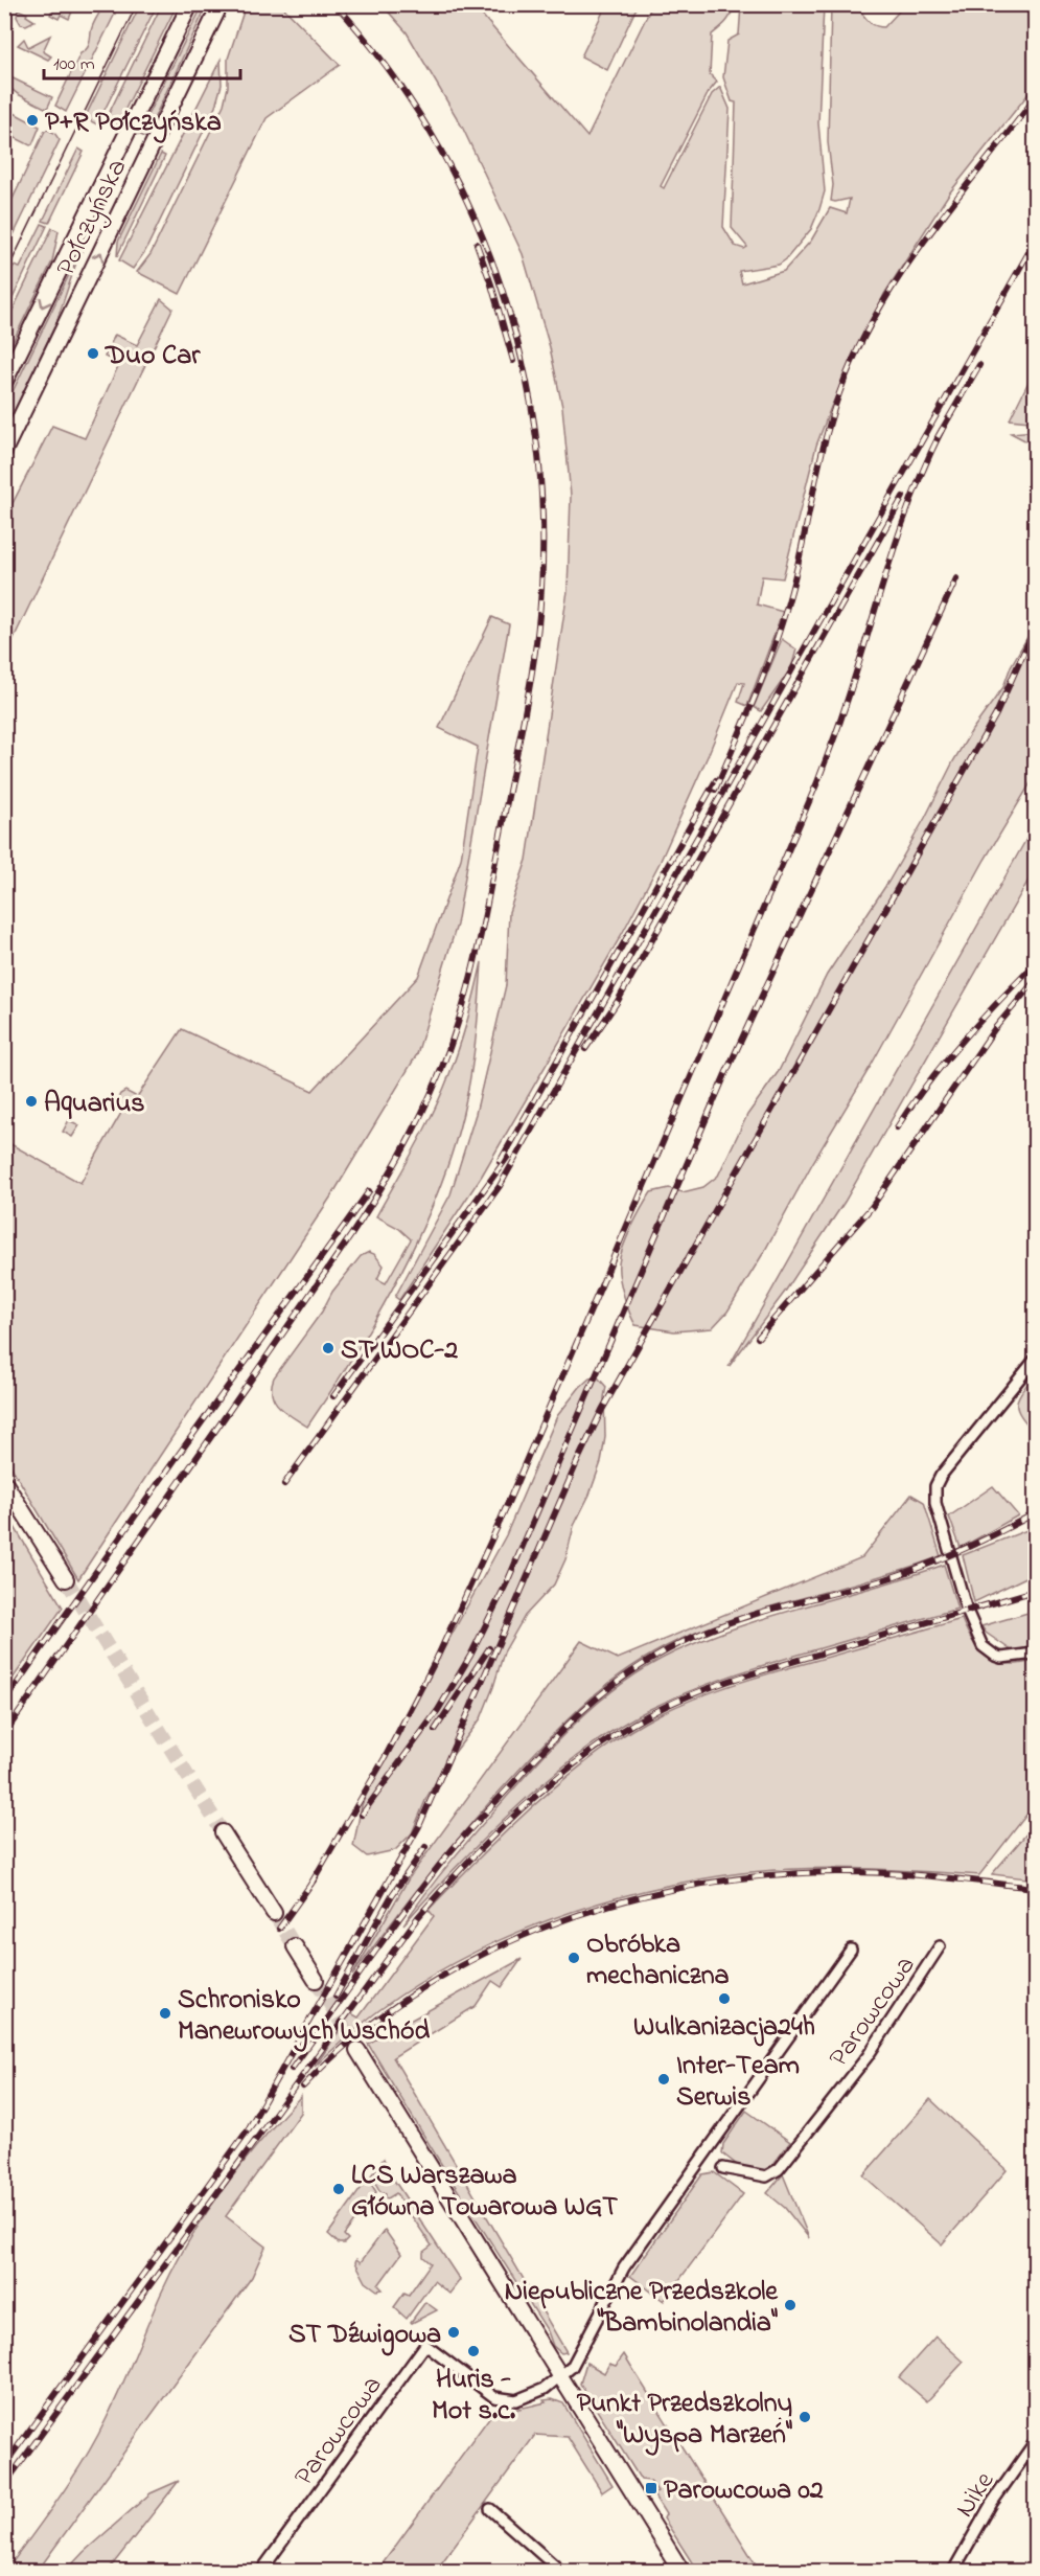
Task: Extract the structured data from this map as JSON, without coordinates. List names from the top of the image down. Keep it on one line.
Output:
{"streets":{"main road":["Połczyńska"],"street":["Parowcowa","Nike"]},"places":{"other":["P+R Połczyńska","Duo Car","Aquarius","ST WOC-2","Obróbka mechaniczna","Wulkanizacja24h","Schronisko Manewrowych Wschód","Inter-Team Serwis","LCS Warszawa Główna Towarowa WGT","Niepubliczne Przedszkole \"Bambinolandia\"","ST Dźwigowa","Huris - Mot s.c.","Punkt Przedszkolny \"Wyspa Marzeń\""],"transit":["Parowcowa 02"]},"scale_bar":"100 m"}
